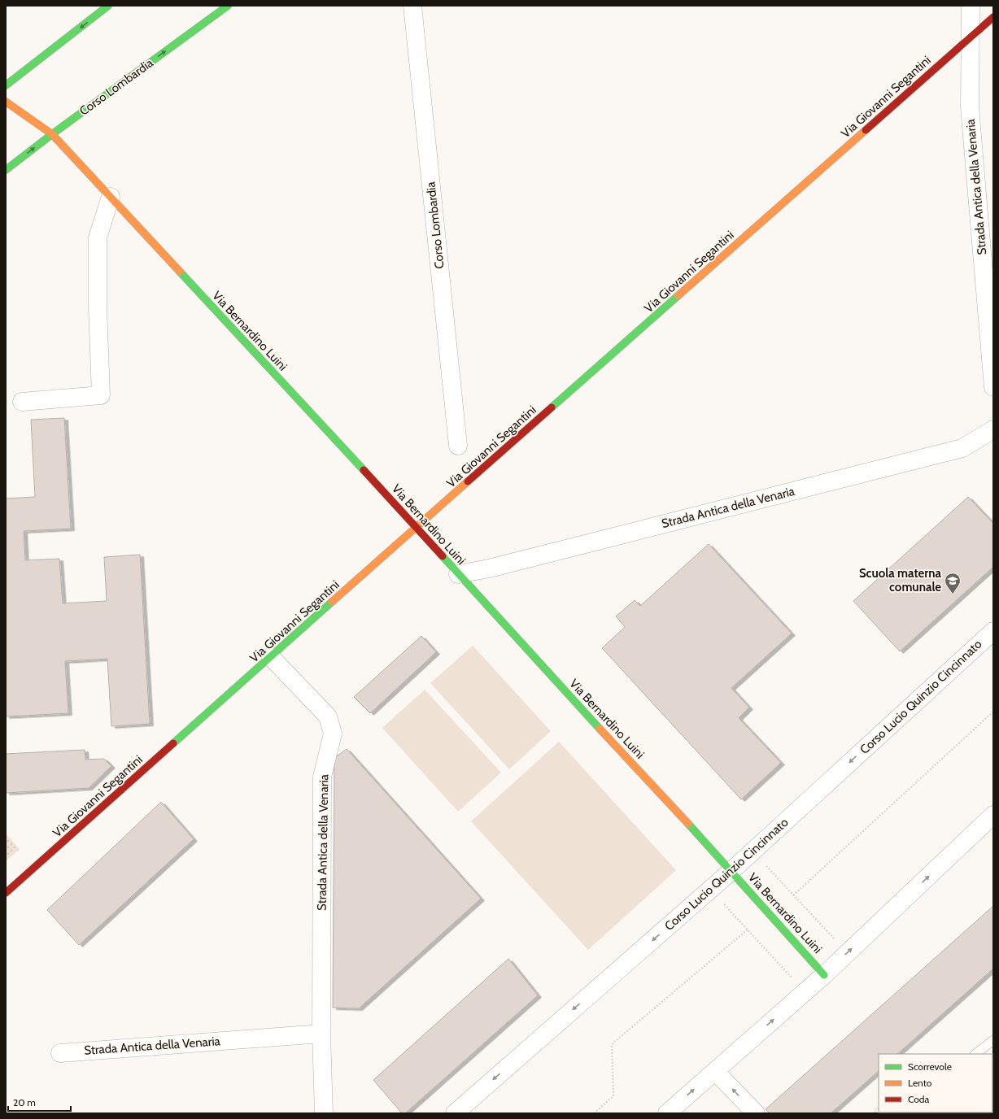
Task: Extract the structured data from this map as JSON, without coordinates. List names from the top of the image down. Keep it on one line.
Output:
{"streets":{"street":["Corso Lombardia","Via Giovanni Segantini","Strada Antica della Venaria","Via Bernardino Luini","Corso Lucio Quinzio Cincinnato"]},"crossings":[["Corso Lombardia","Via Bernardino Luini"],["Via Giovanni Segantini","Strada Antica della Venaria"],["Via Giovanni Segantini","Via Bernardino Luini"],["Strada Antica della Venaria","Via Bernardino Luini"],["Via Bernardino Luini","Corso Lucio Quinzio Cincinnato"]],"one_way":["Corso Lombardia"],"places":{"school or university":["Scuola materna comunale"]},"legend":["Scorrevole","Lento","Coda"],"scale_bar":"20 m"}
